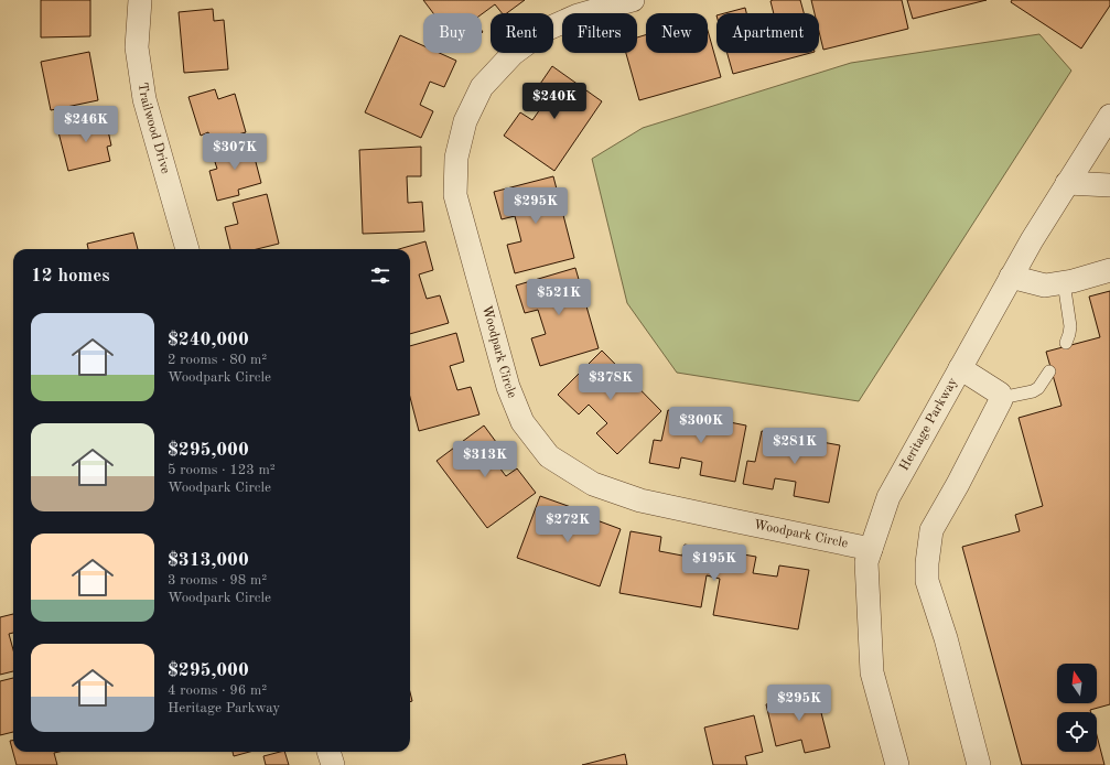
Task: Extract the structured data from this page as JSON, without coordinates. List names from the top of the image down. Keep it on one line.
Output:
{"streets":{"street":["Trailwood Drive","Woodpark Circle","Heritage Parkway"]},"crossings":[["Woodpark Circle","Heritage Parkway"]],"north":"top","page":{"chip":["Buy","Rent","Filters","New","Apartment"],"price":["$240K","$246K","$307K","$295K","$521K","$378K","$300K","$281K","$313K","$272K","$195K","$295K"],"heading":"12 homes","list":[{"name":"$240,000","note":"2 rooms · 80 m² · Woodpark Circle"},{"name":"$295,000","note":"5 rooms · 123 m² · Woodpark Circle"},{"name":"$313,000","note":"3 rooms · 98 m² · Woodpark Circle"},{"name":"$295,000","note":"4 rooms · 96 m² · Heritage Parkway"}]}}
